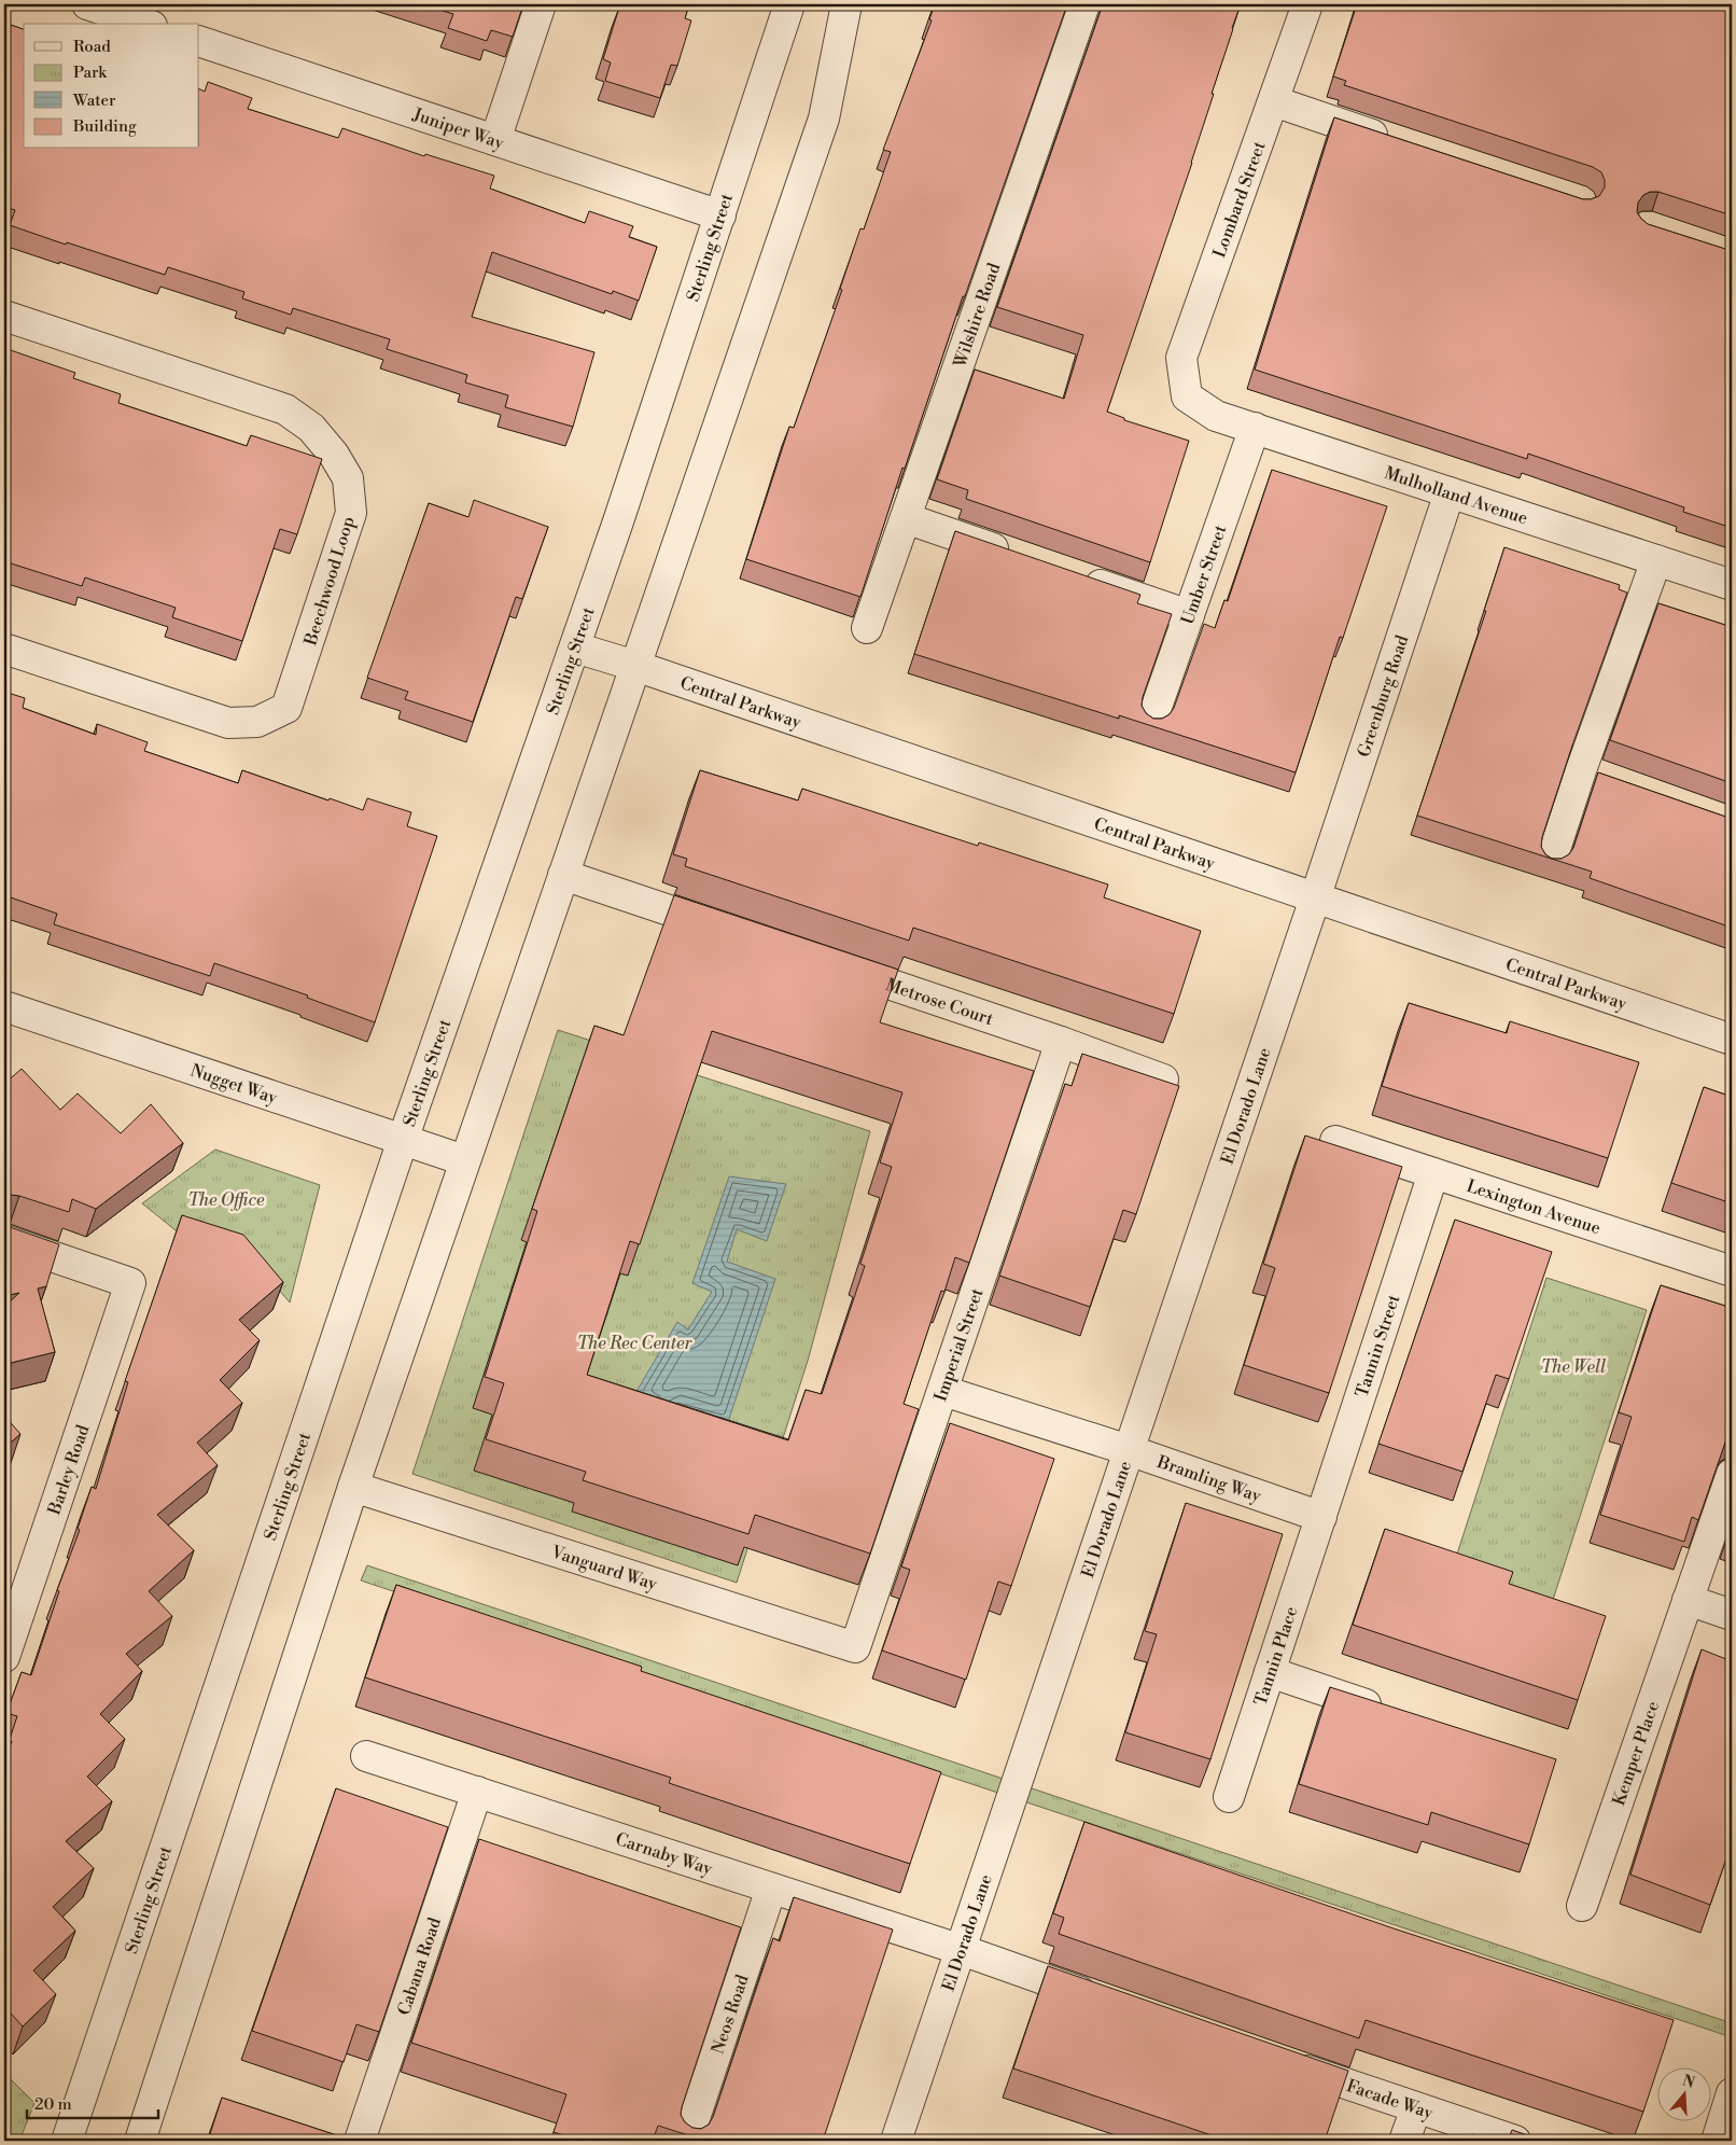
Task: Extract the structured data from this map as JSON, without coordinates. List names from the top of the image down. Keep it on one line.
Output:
{"streets":{"street":["Juniper Way","Lombard Street","Sterling Street","Wilshire Road","Mulholland Avenue","Umber Street","Beechwood Loop","Greenburg Road","Central Parkway","Metrose Court","Nugget Way","El Dorado Lane","Lexington Avenue","Imperial Street","Tannin Street","Barley Road","Bramling Way","Vanguard Way","Tannin Place","Kemper Place","Carnaby Way","Cabana Road","Neos Road","Facade Way"]},"crossings":[["Juniper Way","Sterling Street"],["Lombard Street","Mulholland Avenue"],["Sterling Street","Central Parkway"],["Sterling Street","Nugget Way"],["Mulholland Avenue","Umber Street"],["Mulholland Avenue","Greenburg Road"],["Greenburg Road","Central Parkway"],["Greenburg Road","El Dorado Lane"],["Central Parkway","El Dorado Lane"],["Metrose Court","Imperial Street"],["El Dorado Lane","Bramling Way"],["El Dorado Lane","Carnaby Way"],["Lexington Avenue","Tannin Street"],["Imperial Street","Bramling Way"],["Imperial Street","Vanguard Way"],["Tannin Street","Bramling Way"],["Tannin Street","Tannin Place"],["Bramling Way","Tannin Place"],["Carnaby Way","Cabana Road"],["Carnaby Way","Neos Road"]],"parks":["The Office","The Rec Center","The Well"],"legend":["Road","Park","Water","Building"],"scale_bar":"20 m","north":"top"}
